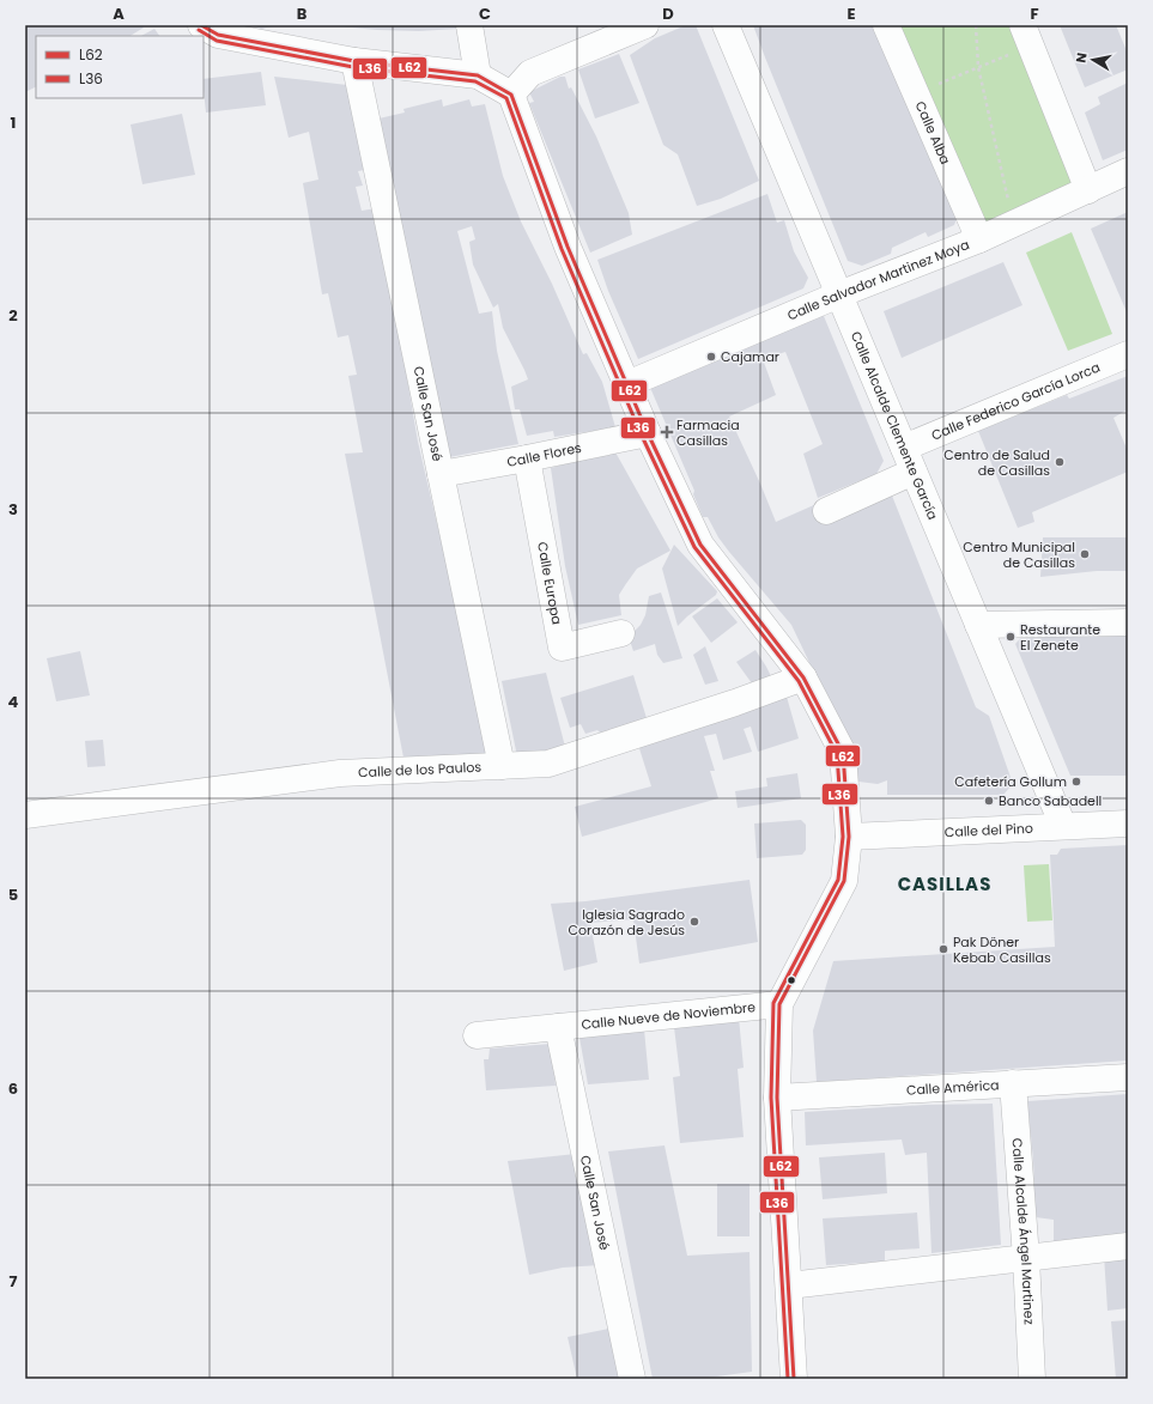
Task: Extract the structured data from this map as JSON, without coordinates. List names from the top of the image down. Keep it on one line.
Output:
{"streets":{"street":["Calle Alba","Calle Salvador Martinez Moya","Calle Federico García Lorca","Calle San José","Calle Alcalde Clemente García","Calle Flores","Calle Europa","Calle de los Paulos","Calle del Pino","Calle Nueve de Noviembre","Calle América","Calle Alcalde Ángel Martinez"]},"crossings":[["Calle Alba","Calle Salvador Martinez Moya"],["Calle Salvador Martinez Moya","Calle Alcalde Clemente García"],["Calle Federico García Lorca","Calle Alcalde Clemente García"],["Calle San José","Calle Flores"],["Calle San José","Calle de los Paulos"],["Calle San José","Calle Nueve de Noviembre"],["Calle Alcalde Clemente García","Calle del Pino"],["Calle Flores","Calle Europa"],["Calle América","Calle Alcalde Ángel Martinez"]],"districts":["CASILLAS"],"places":{"other":["Cajamar","Centro de Salud de Casillas","Centro Municipal de Casillas","Restaurante El Zenete","Cafetería Gollum","Banco Sabadell","Iglesia Sagrado Corazón de Jesús","Pak Döner Kebab Casillas"],"health":["Farmacia Casillas"]},"lines":["transit line L62","transit line L36"],"legend":["L62","L36"],"north":"left","grid":{"columns":["A","B","C","D","E","F"],"rows":["1","2","3","4","5","6","7"]}}
